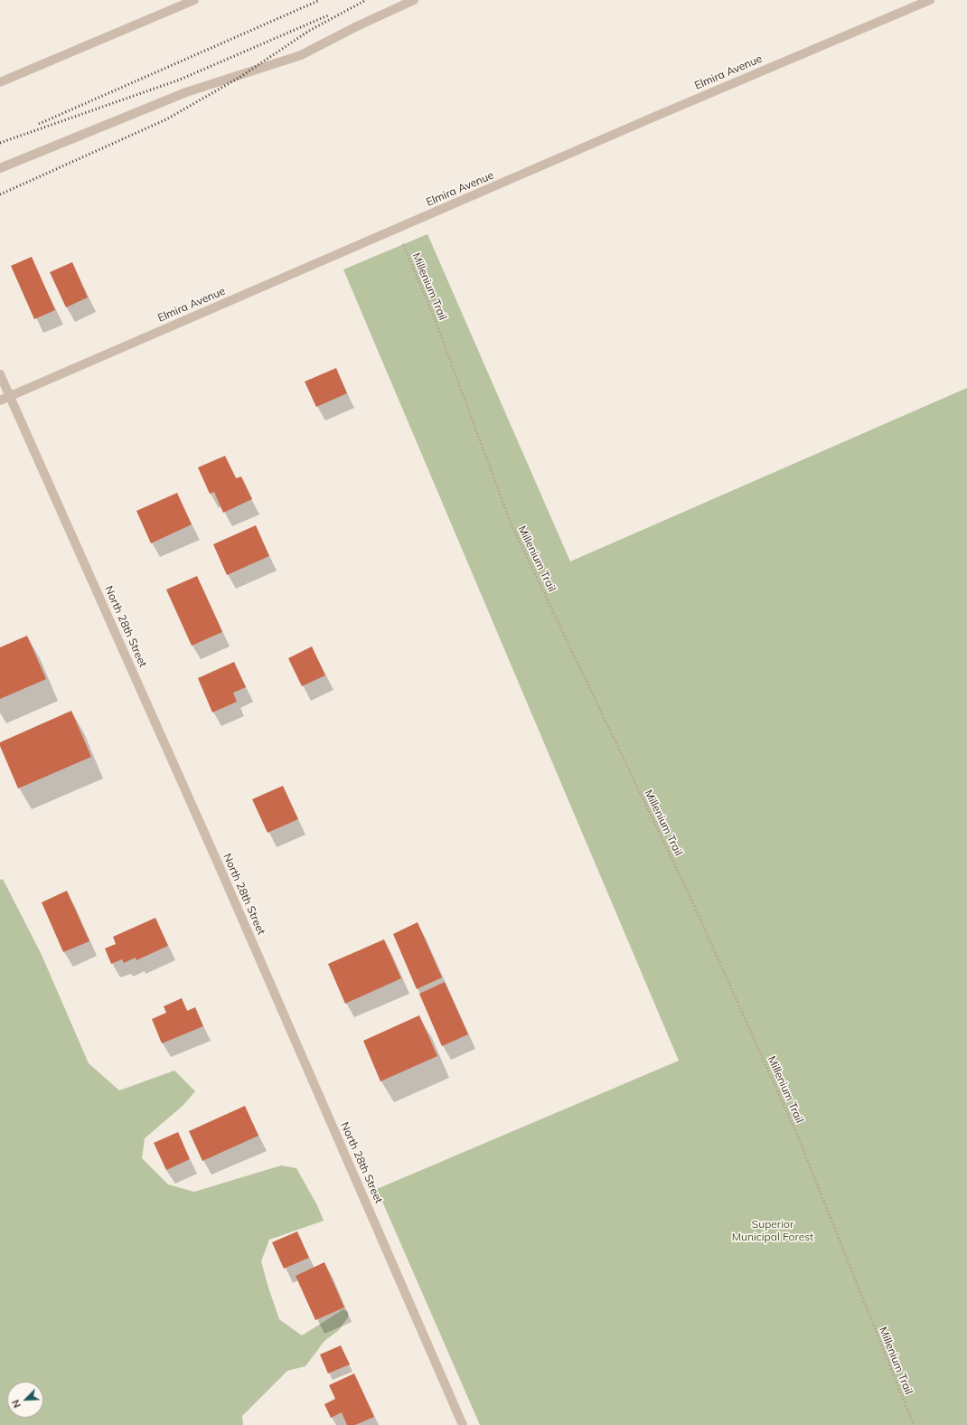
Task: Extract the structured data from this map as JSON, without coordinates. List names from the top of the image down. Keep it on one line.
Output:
{"streets":{"street":["Elmira Avenue","North 28th Street"],"path":["Millenium Trail"]},"crossings":[["Elmira Avenue","Millenium Trail"],["Elmira Avenue","North 28th Street"]],"parks":["Superior Municipal Forest"],"north":"bottom left"}
